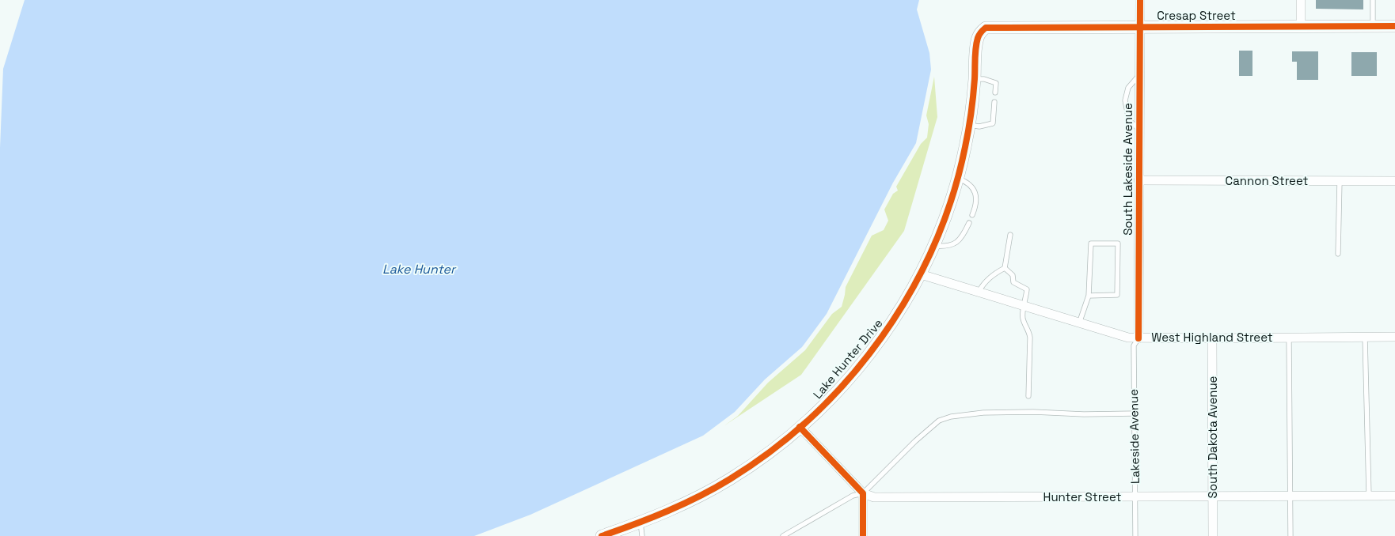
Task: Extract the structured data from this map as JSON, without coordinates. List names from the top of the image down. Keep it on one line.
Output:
{"streets":{"street":["Cresap Street","South Lakeside Avenue","Cannon Street","West Highland Street","Lake Hunter Drive","South Dakota Avenue","Hunter Street"],"lane":["Lakeside Avenue"]},"crossings":[["Cresap Street","South Lakeside Avenue"],["Cresap Street","Lake Hunter Drive"],["South Lakeside Avenue","Cannon Street"],["South Lakeside Avenue","West Highland Street"],["South Lakeside Avenue","Lakeside Avenue"],["West Highland Street","Lake Hunter Drive"],["West Highland Street","Lakeside Avenue"],["West Highland Street","South Dakota Avenue"],["Lakeside Avenue","Hunter Street"],["South Dakota Avenue","Hunter Street"]],"water":["Lake Hunter"]}
